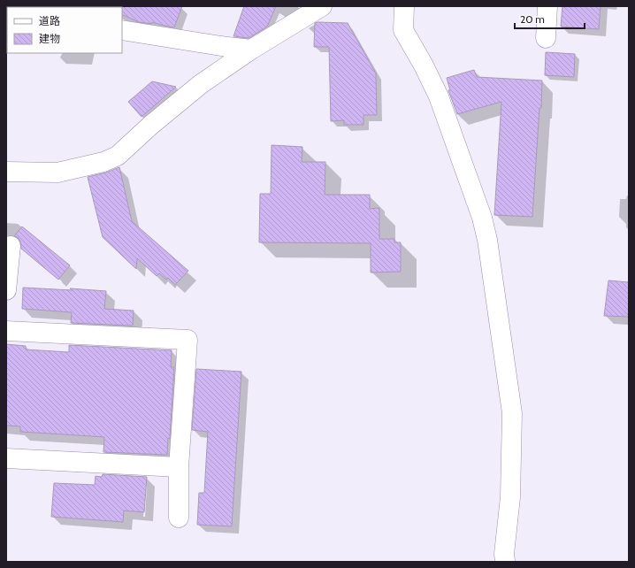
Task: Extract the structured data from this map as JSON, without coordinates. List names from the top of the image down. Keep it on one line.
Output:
{"legend":["道路","建物"],"scale_bar":"20 m"}
